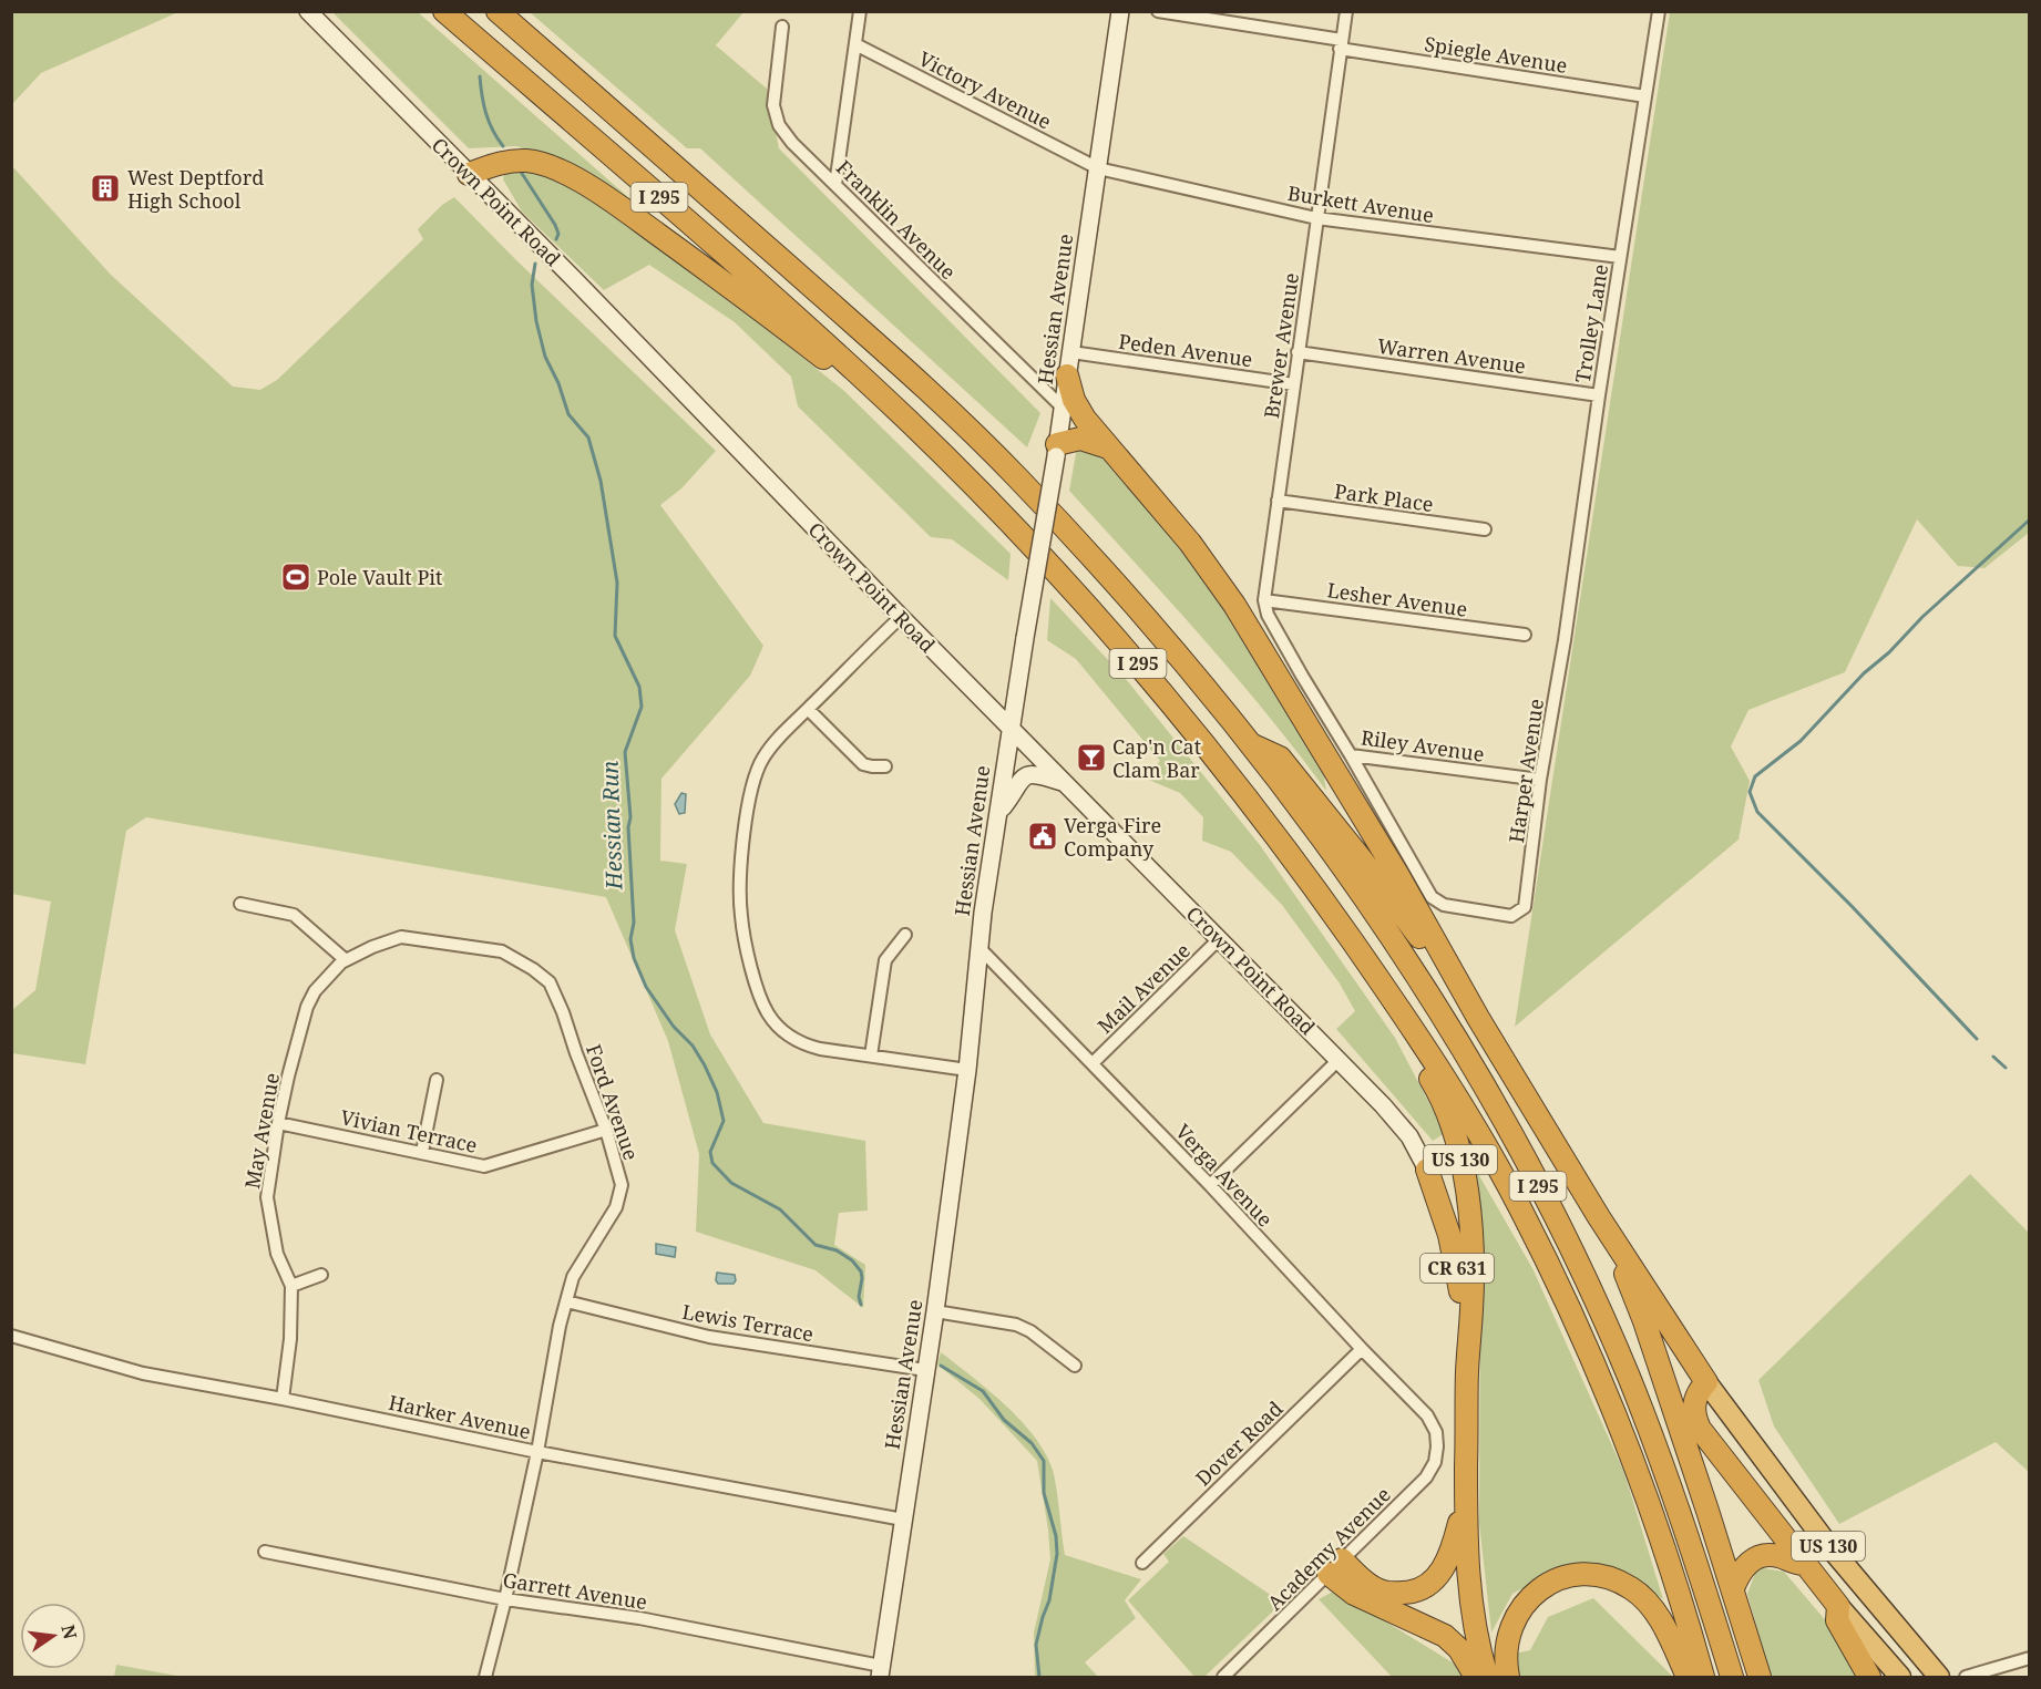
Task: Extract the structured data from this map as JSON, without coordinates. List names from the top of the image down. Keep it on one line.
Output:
{"streets":{"highway":["I 295","US 130","CR 631"],"main road":["Crown Point Road","Hessian Avenue"],"street":["Spiegle Avenue","Victory Avenue","Burkett Avenue","Franklin Avenue","Trolley Lane","Brewer Avenue","Peden Avenue","Warren Avenue","Park Place","Lesher Avenue","Riley Avenue","Harper Avenue","Mail Avenue","Ford Avenue","May Avenue","Vivian Terrace","Verga Avenue","Lewis Terrace","Harker Avenue","Dover Road","Academy Avenue","Garrett Avenue"]},"crossings":[["Spiegle Avenue","Trolley Lane"],["Spiegle Avenue","Brewer Avenue"],["Victory Avenue","Burkett Avenue"],["Victory Avenue","Hessian Avenue"],["I 295","US 130"],["Crown Point Road","Hessian Avenue"],["Crown Point Road","Mail Avenue"],["Crown Point Road","CR 631"],["Burkett Avenue","Hessian Avenue"],["Burkett Avenue","Trolley Lane"],["Burkett Avenue","Brewer Avenue"],["Franklin Avenue","Hessian Avenue"],["Hessian Avenue","Peden Avenue"],["Hessian Avenue","Verga Avenue"],["Hessian Avenue","Lewis Terrace"],["Hessian Avenue","Harker Avenue"],["Hessian Avenue","Garrett Avenue"],["Trolley Lane","Warren Avenue"],["Trolley Lane","Harper Avenue"],["Brewer Avenue","Peden Avenue"],["Brewer Avenue","Warren Avenue"],["Brewer Avenue","Park Place"],["Brewer Avenue","Lesher Avenue"],["Brewer Avenue","Riley Avenue"],["Riley Avenue","Harper Avenue"],["Mail Avenue","Verga Avenue"],["Ford Avenue","May Avenue"],["Ford Avenue","Vivian Terrace"],["Ford Avenue","Lewis Terrace"],["Ford Avenue","Harker Avenue"],["Ford Avenue","Garrett Avenue"],["May Avenue","Vivian Terrace"],["May Avenue","Harker Avenue"],["US 130","CR 631"],["Verga Avenue","Dover Road"],["Verga Avenue","Academy Avenue"]],"water":["Hessian Run"],"places":{"building":["West Deptford High School"],"sports":["Pole Vault Pit"],"bar":["Cap'n Cat Clam Bar"],"public building":["Verga Fire Company"]},"north":"right"}
